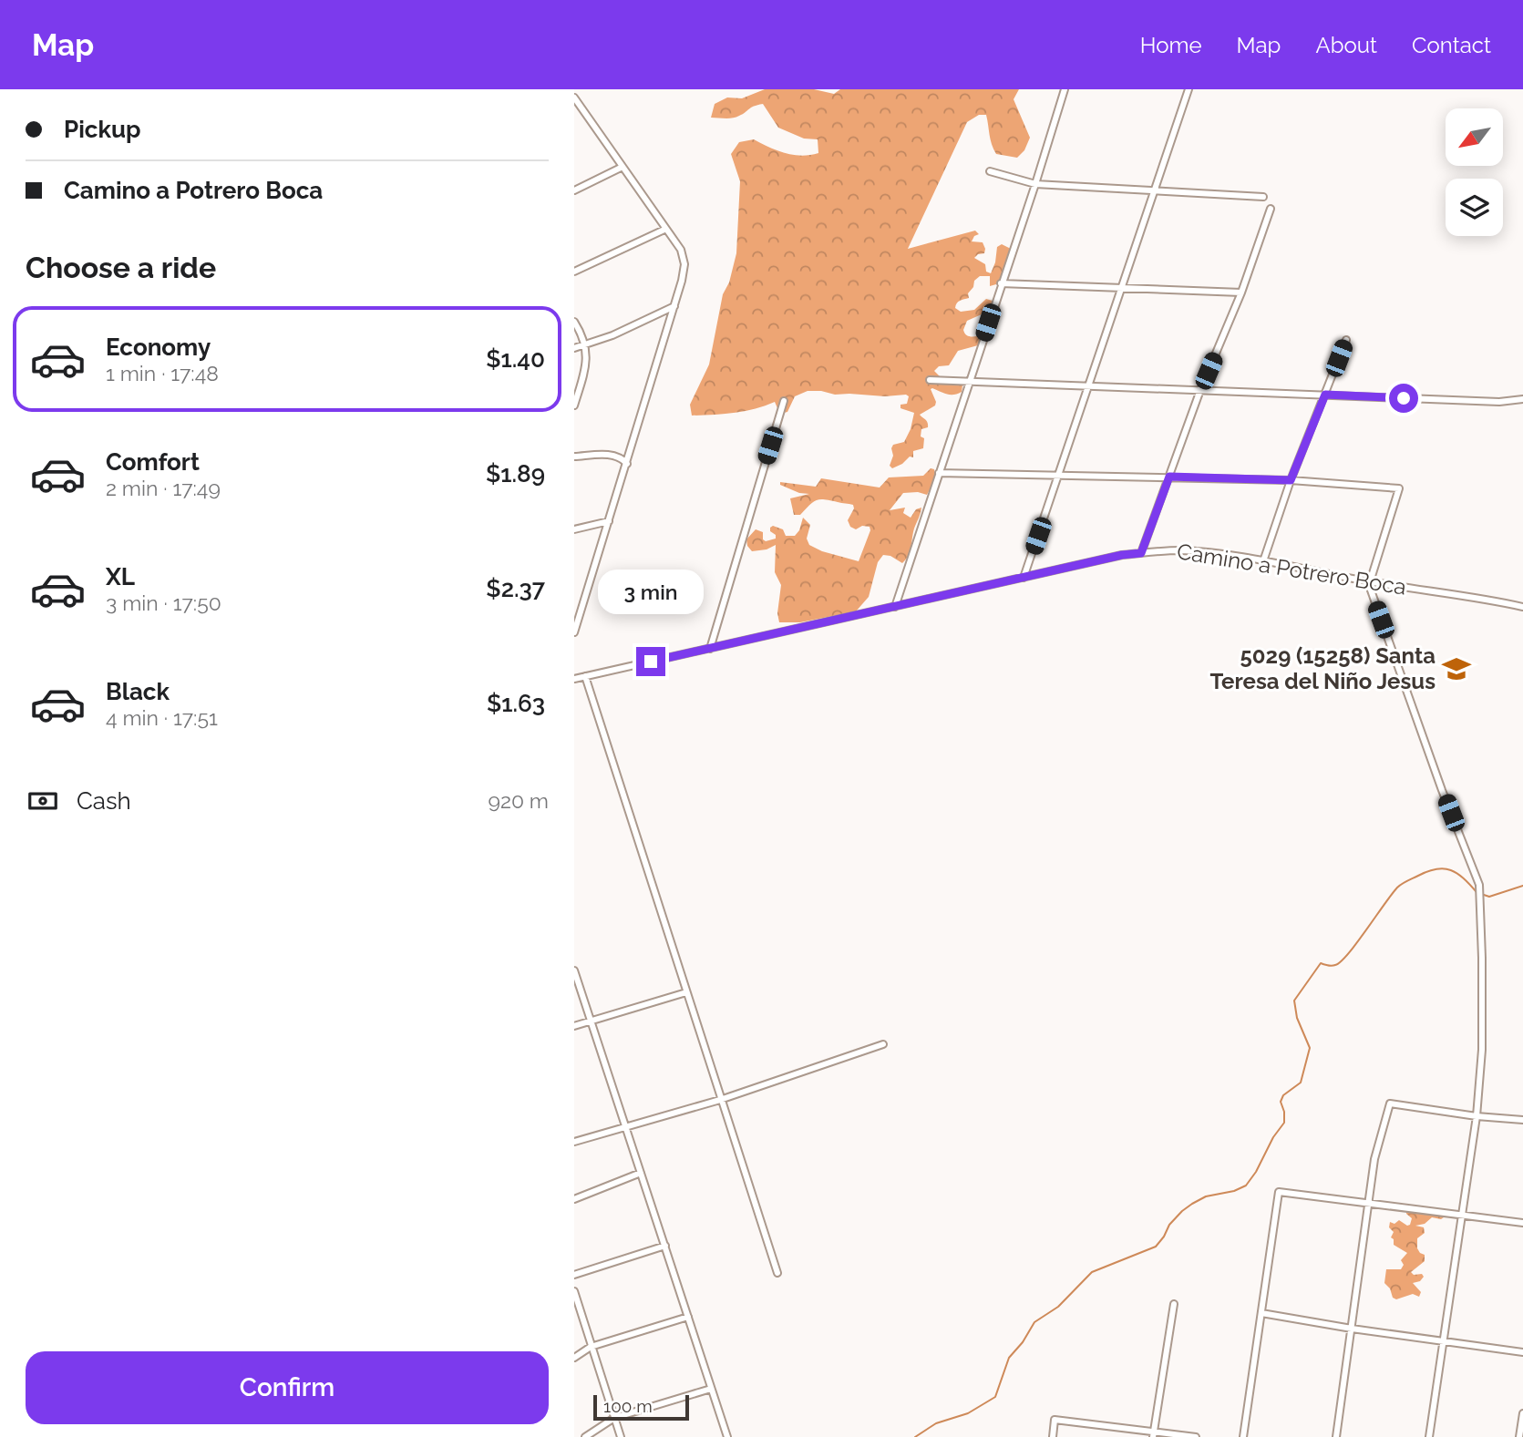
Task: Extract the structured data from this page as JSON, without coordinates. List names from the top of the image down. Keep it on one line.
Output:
{"streets":{"street":["Camino a Potrero Boca"]},"places":{"school or university":["5029 (15258) Santa Teresa del Niño Jesus"]},"scale_bar":"100 m","north":"bottom left","page":{"header":"Map","nav":["Home","Map","About","Contact"],"banner":["Pickup","Camino a Potrero Boca"],"heading":"Choose a ride","list":[{"name":"Economy","note":"1 min · 17:48","value":"$1.40"},{"name":"Comfort","note":"2 min · 17:49","value":"$1.89"},{"name":"XL","note":"3 min · 17:50","value":"$2.37"},{"name":"Black","note":"4 min · 17:51","value":"$1.63"}],"bubble":"3 min","pay":["Cash","920 m"],"buttons":"Confirm","scale":"100 m"}}
